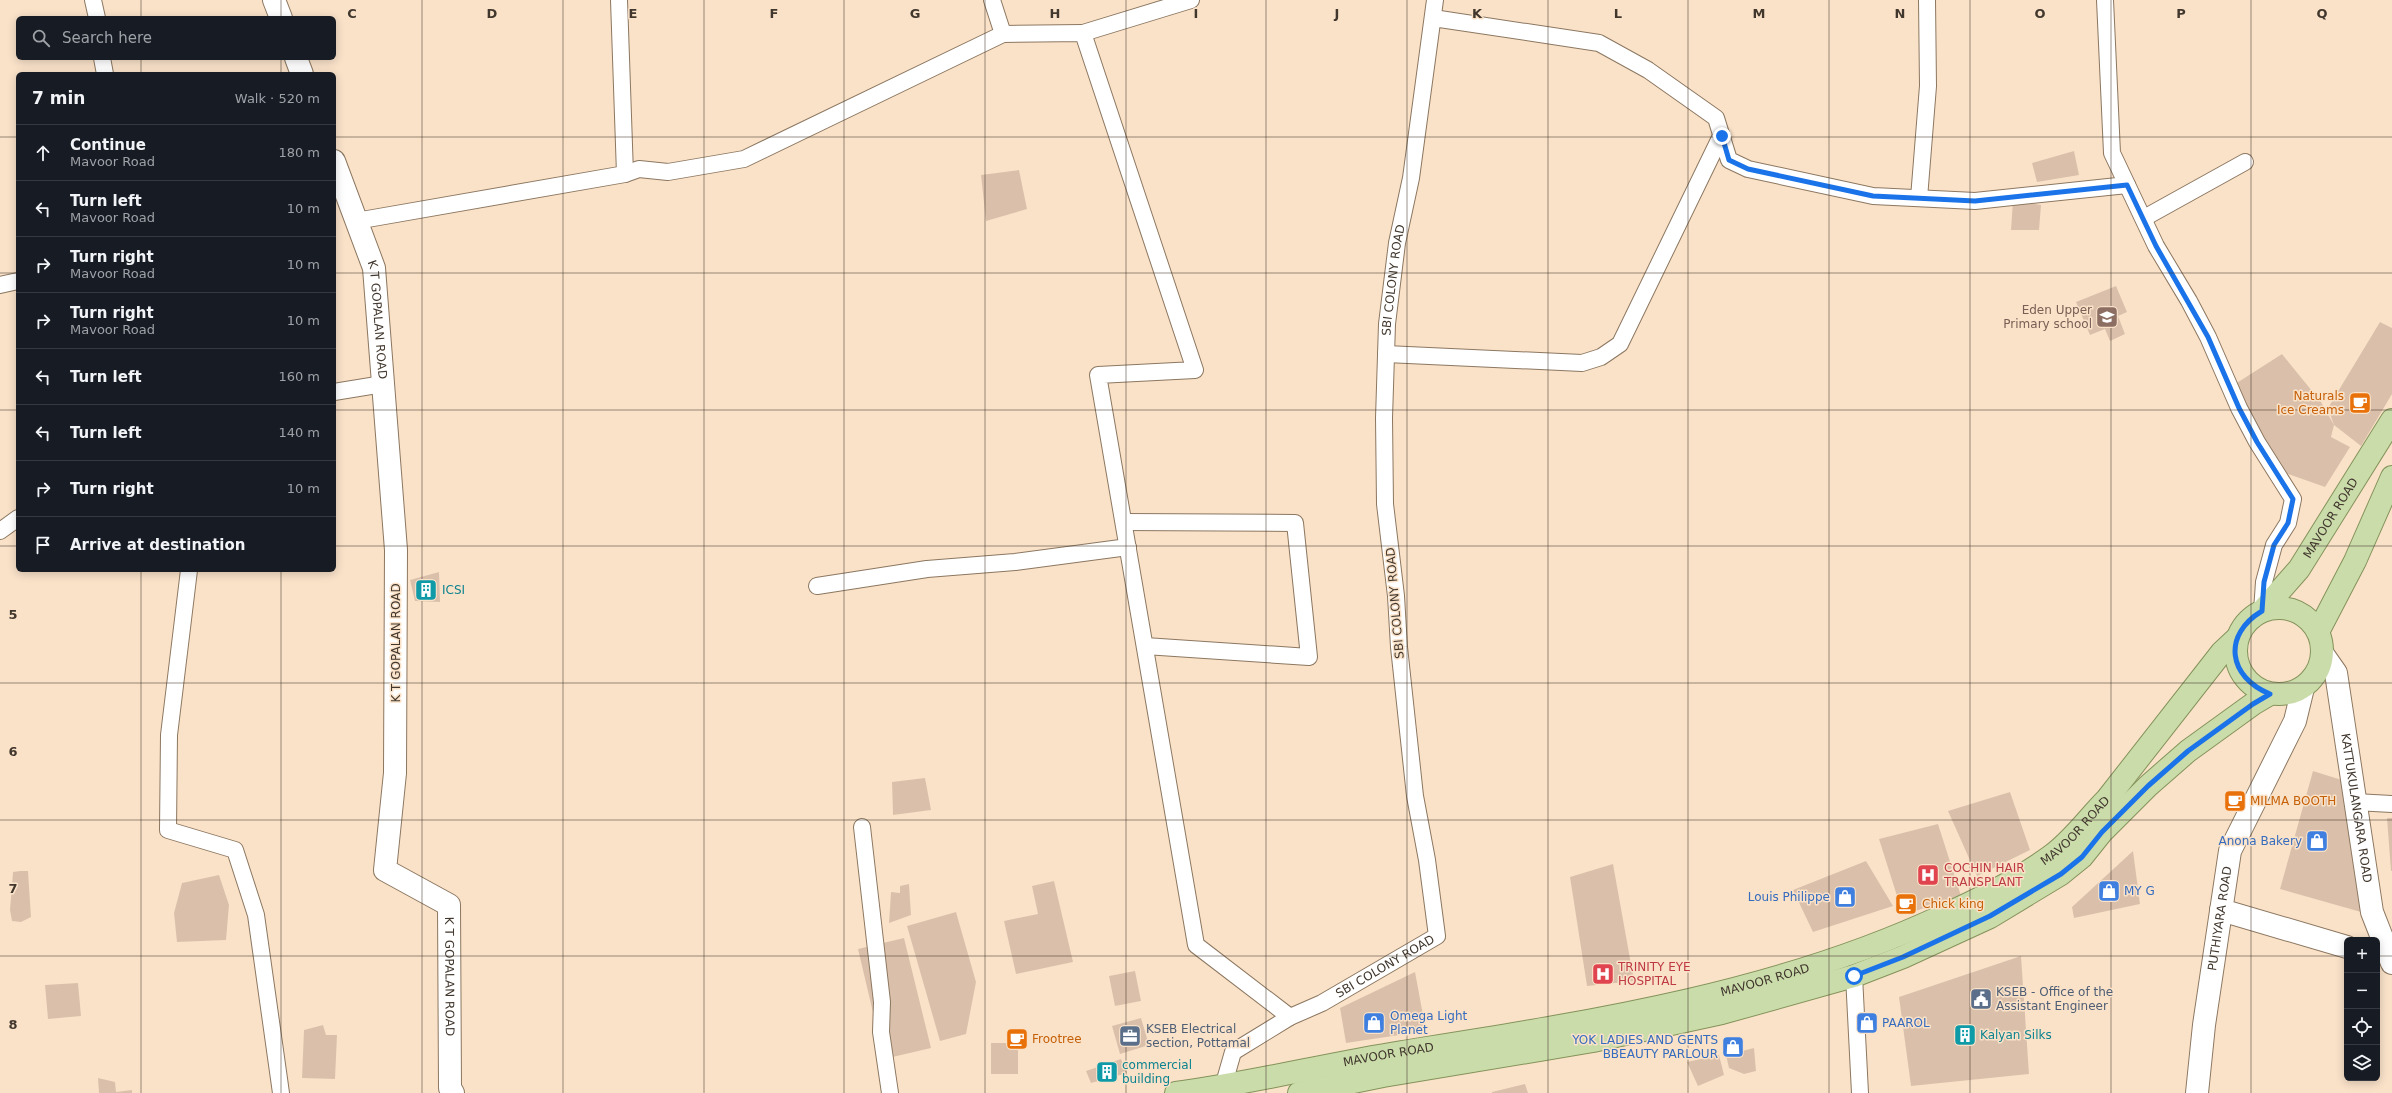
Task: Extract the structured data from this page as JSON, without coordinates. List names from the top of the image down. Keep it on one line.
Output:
{"streets":{"main road":["MAVOOR ROAD"],"street":["SBI COLONY ROAD","K T GOPALAN ROAD","KATTUKULANGARA ROAD","PUTHIYARA ROAD"]},"crossings":[["SBI COLONY ROAD","MAVOOR ROAD"],["MAVOOR ROAD","KATTUKULANGARA ROAD"],["MAVOOR ROAD","PUTHIYARA ROAD"],["KATTUKULANGARA ROAD","PUTHIYARA ROAD"]],"places":{"school or university":["Eden Upper Primary school"],"cafe":["Naturals Ice Creams","MILMA BOOTH","Chick king","Frootree"],"building":["ICSI","Kalyan Silks","commercial building"],"shop":["Anona Bakery","MY G","Louis Philippe","Omega Light Planet","PAAROL","YOK LADIES AND GENTS BBEAUTY PARLOUR"],"hospital":["COCHIN HAIR TRANSPLANT","TRINITY EYE HOSPITAL"],"public building":["KSEB - Office of the Assistant Engineer"],"office":["KSEB Electrical section, Pottamal"]},"page":{"search":"Search here","heading":["7 min","Walk · 520 m"],"list":[["Continue","Mavoor Road","180 m"],["Turn left","Mavoor Road","10 m"],["Turn right","Mavoor Road","10 m"],["Turn right","Mavoor Road","10 m"],["Turn left","160 m"],["Turn left","140 m"],["Turn right","10 m"],"Arrive at destination"],"map_buttons":["+","−"]},"grid":{"columns":["C","D","E","F","G","H","I","J","K","L","M","N","O","P","Q"],"rows":["5","6","7","8"]}}
